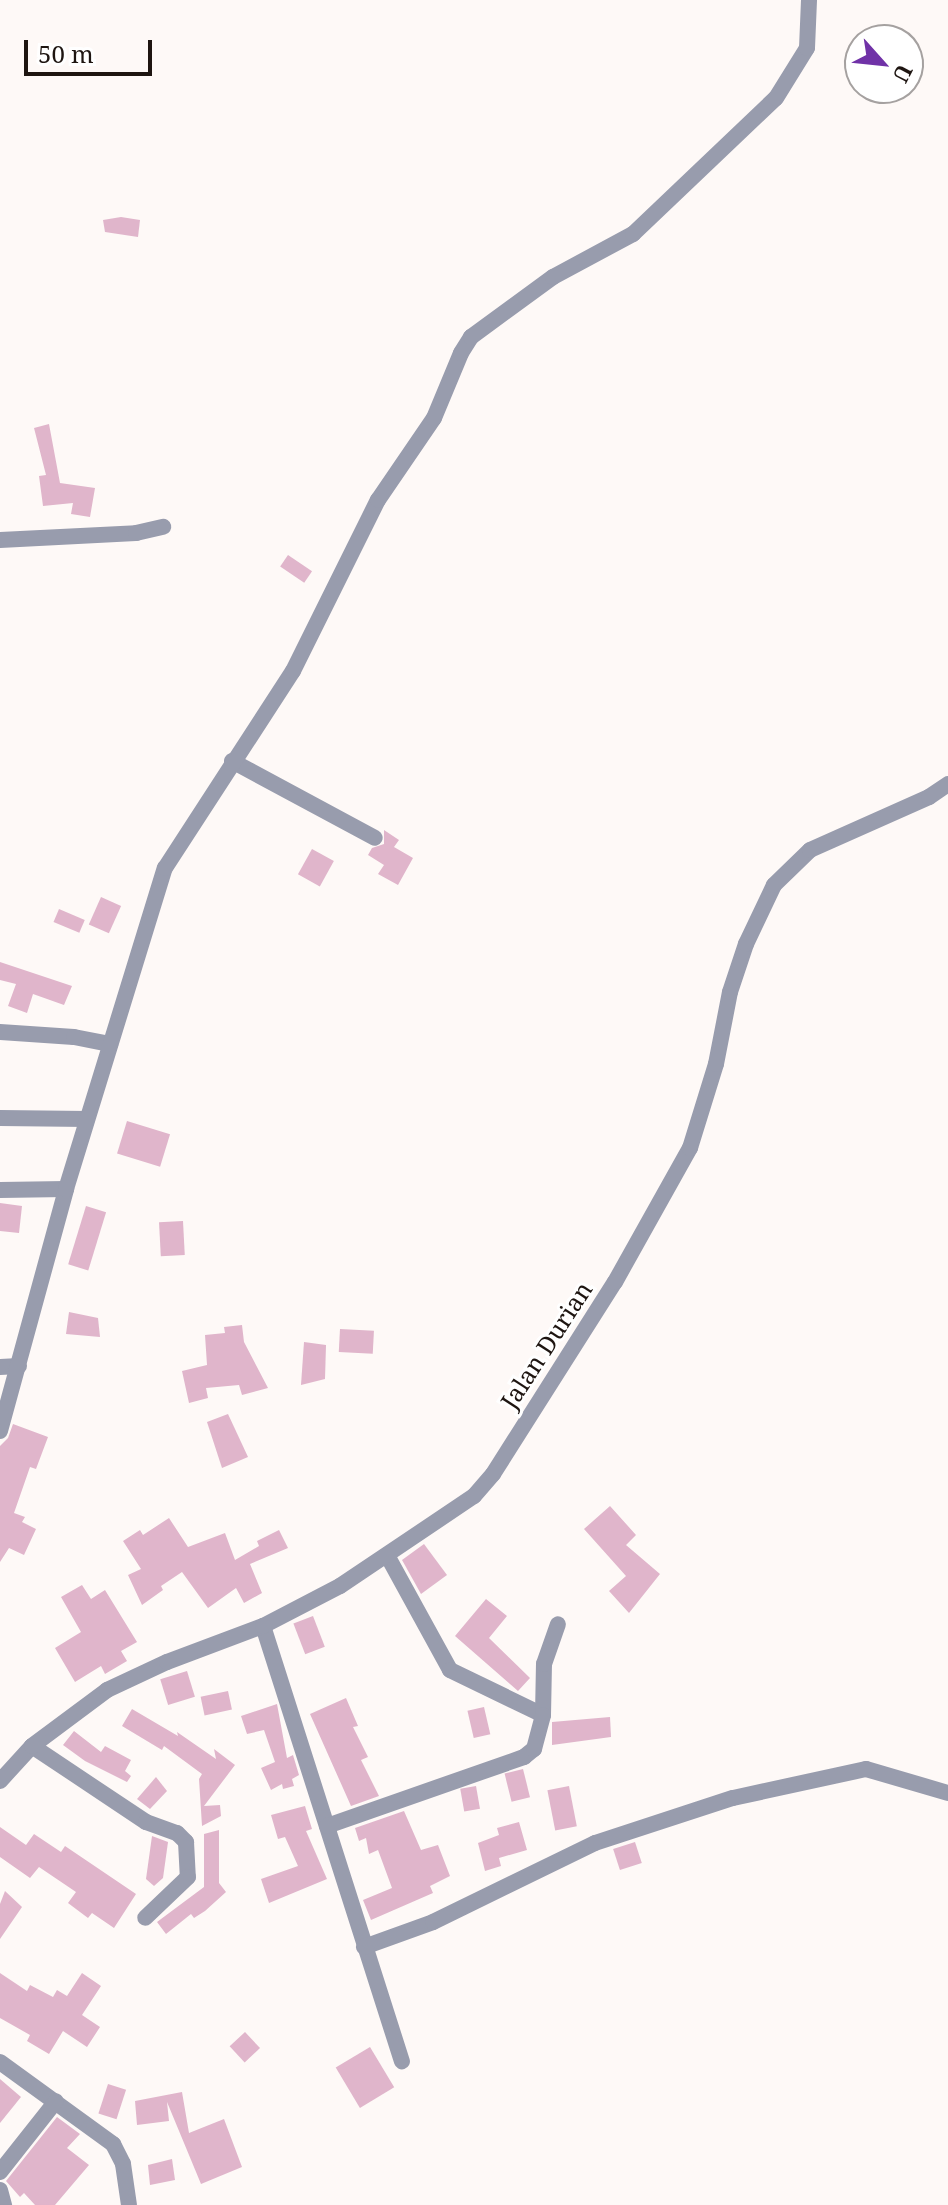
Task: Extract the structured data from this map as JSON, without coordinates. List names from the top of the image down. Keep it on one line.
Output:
{"streets":{"street":["Jalan Durian"]},"scale_bar":"50 m","north":"bottom right"}
